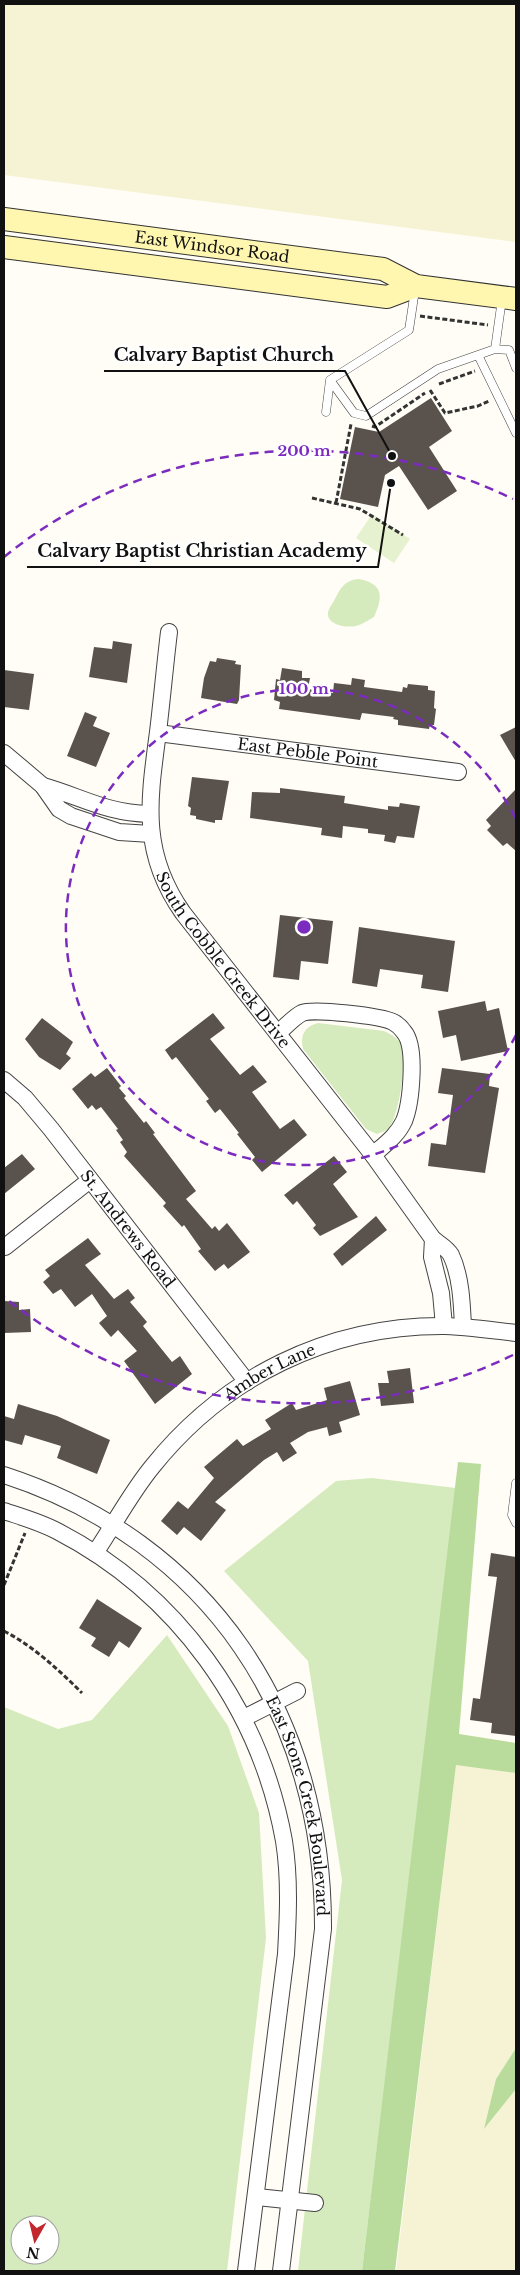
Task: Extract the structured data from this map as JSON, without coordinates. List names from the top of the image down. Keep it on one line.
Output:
{"streets":{"main road":["East Windsor Road"],"street":["East Pebble Point","South Cobble Creek Drive","St. Andrews Road","Amber Lane","East Stone Creek Boulevard"]},"crossings":[["East Pebble Point","South Cobble Creek Drive"],["South Cobble Creek Drive","Amber Lane"],["St. Andrews Road","Amber Lane"],["Amber Lane","East Stone Creek Boulevard"]],"places":["Calvary Baptist Church","Calvary Baptist Christian Academy"],"north":"bottom","rings":["200 m","100 m"]}
